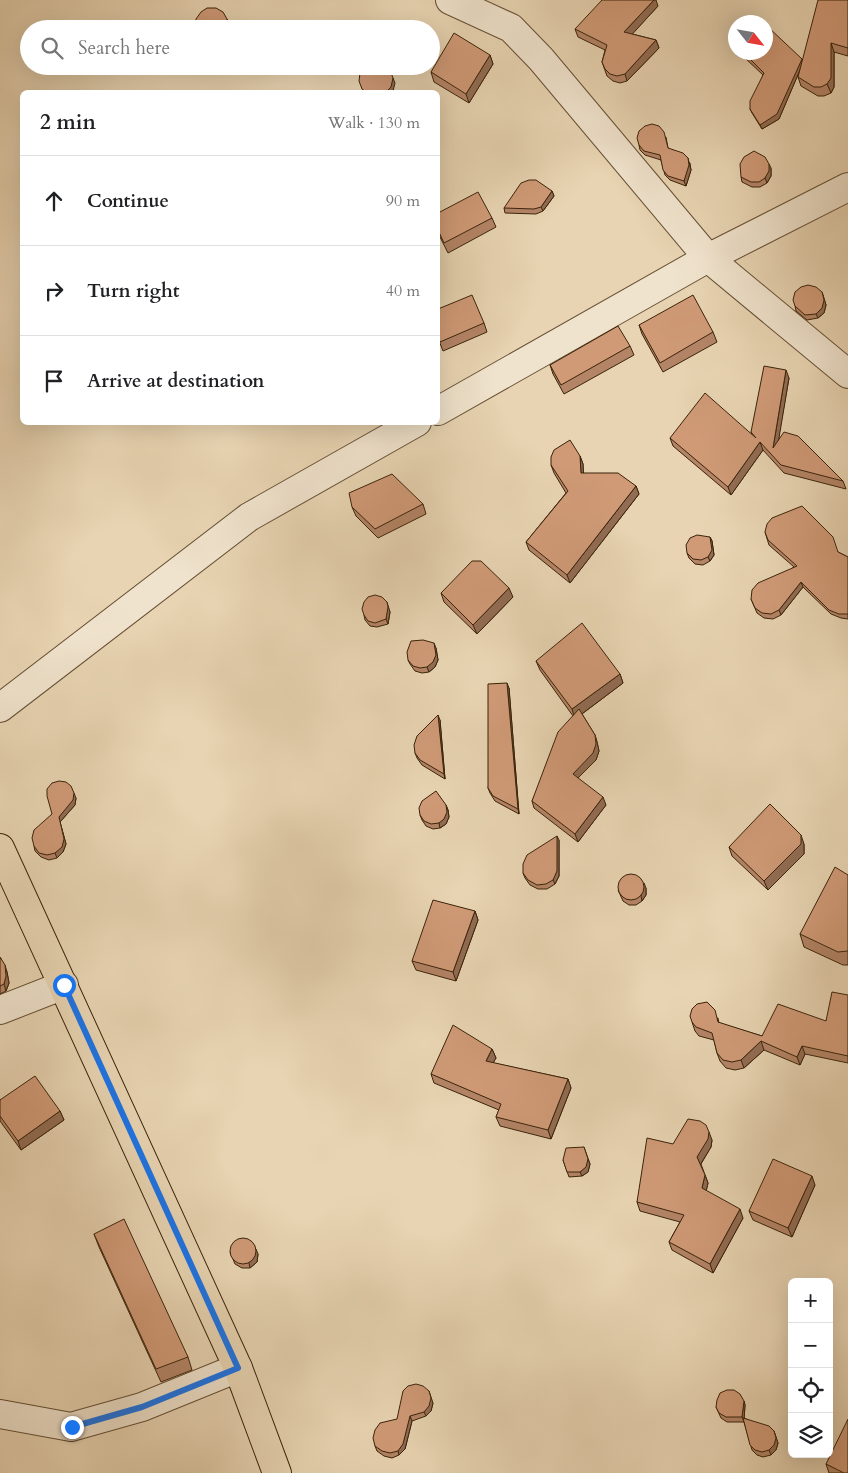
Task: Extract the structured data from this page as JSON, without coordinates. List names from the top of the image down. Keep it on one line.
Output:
{"north":"bottom right","page":{"search":"Search here","heading":["2 min","Walk · 130 m"],"list":[["Continue","90 m"],["Turn right","40 m"],"Arrive at destination"],"map_buttons":["+","−"]}}
